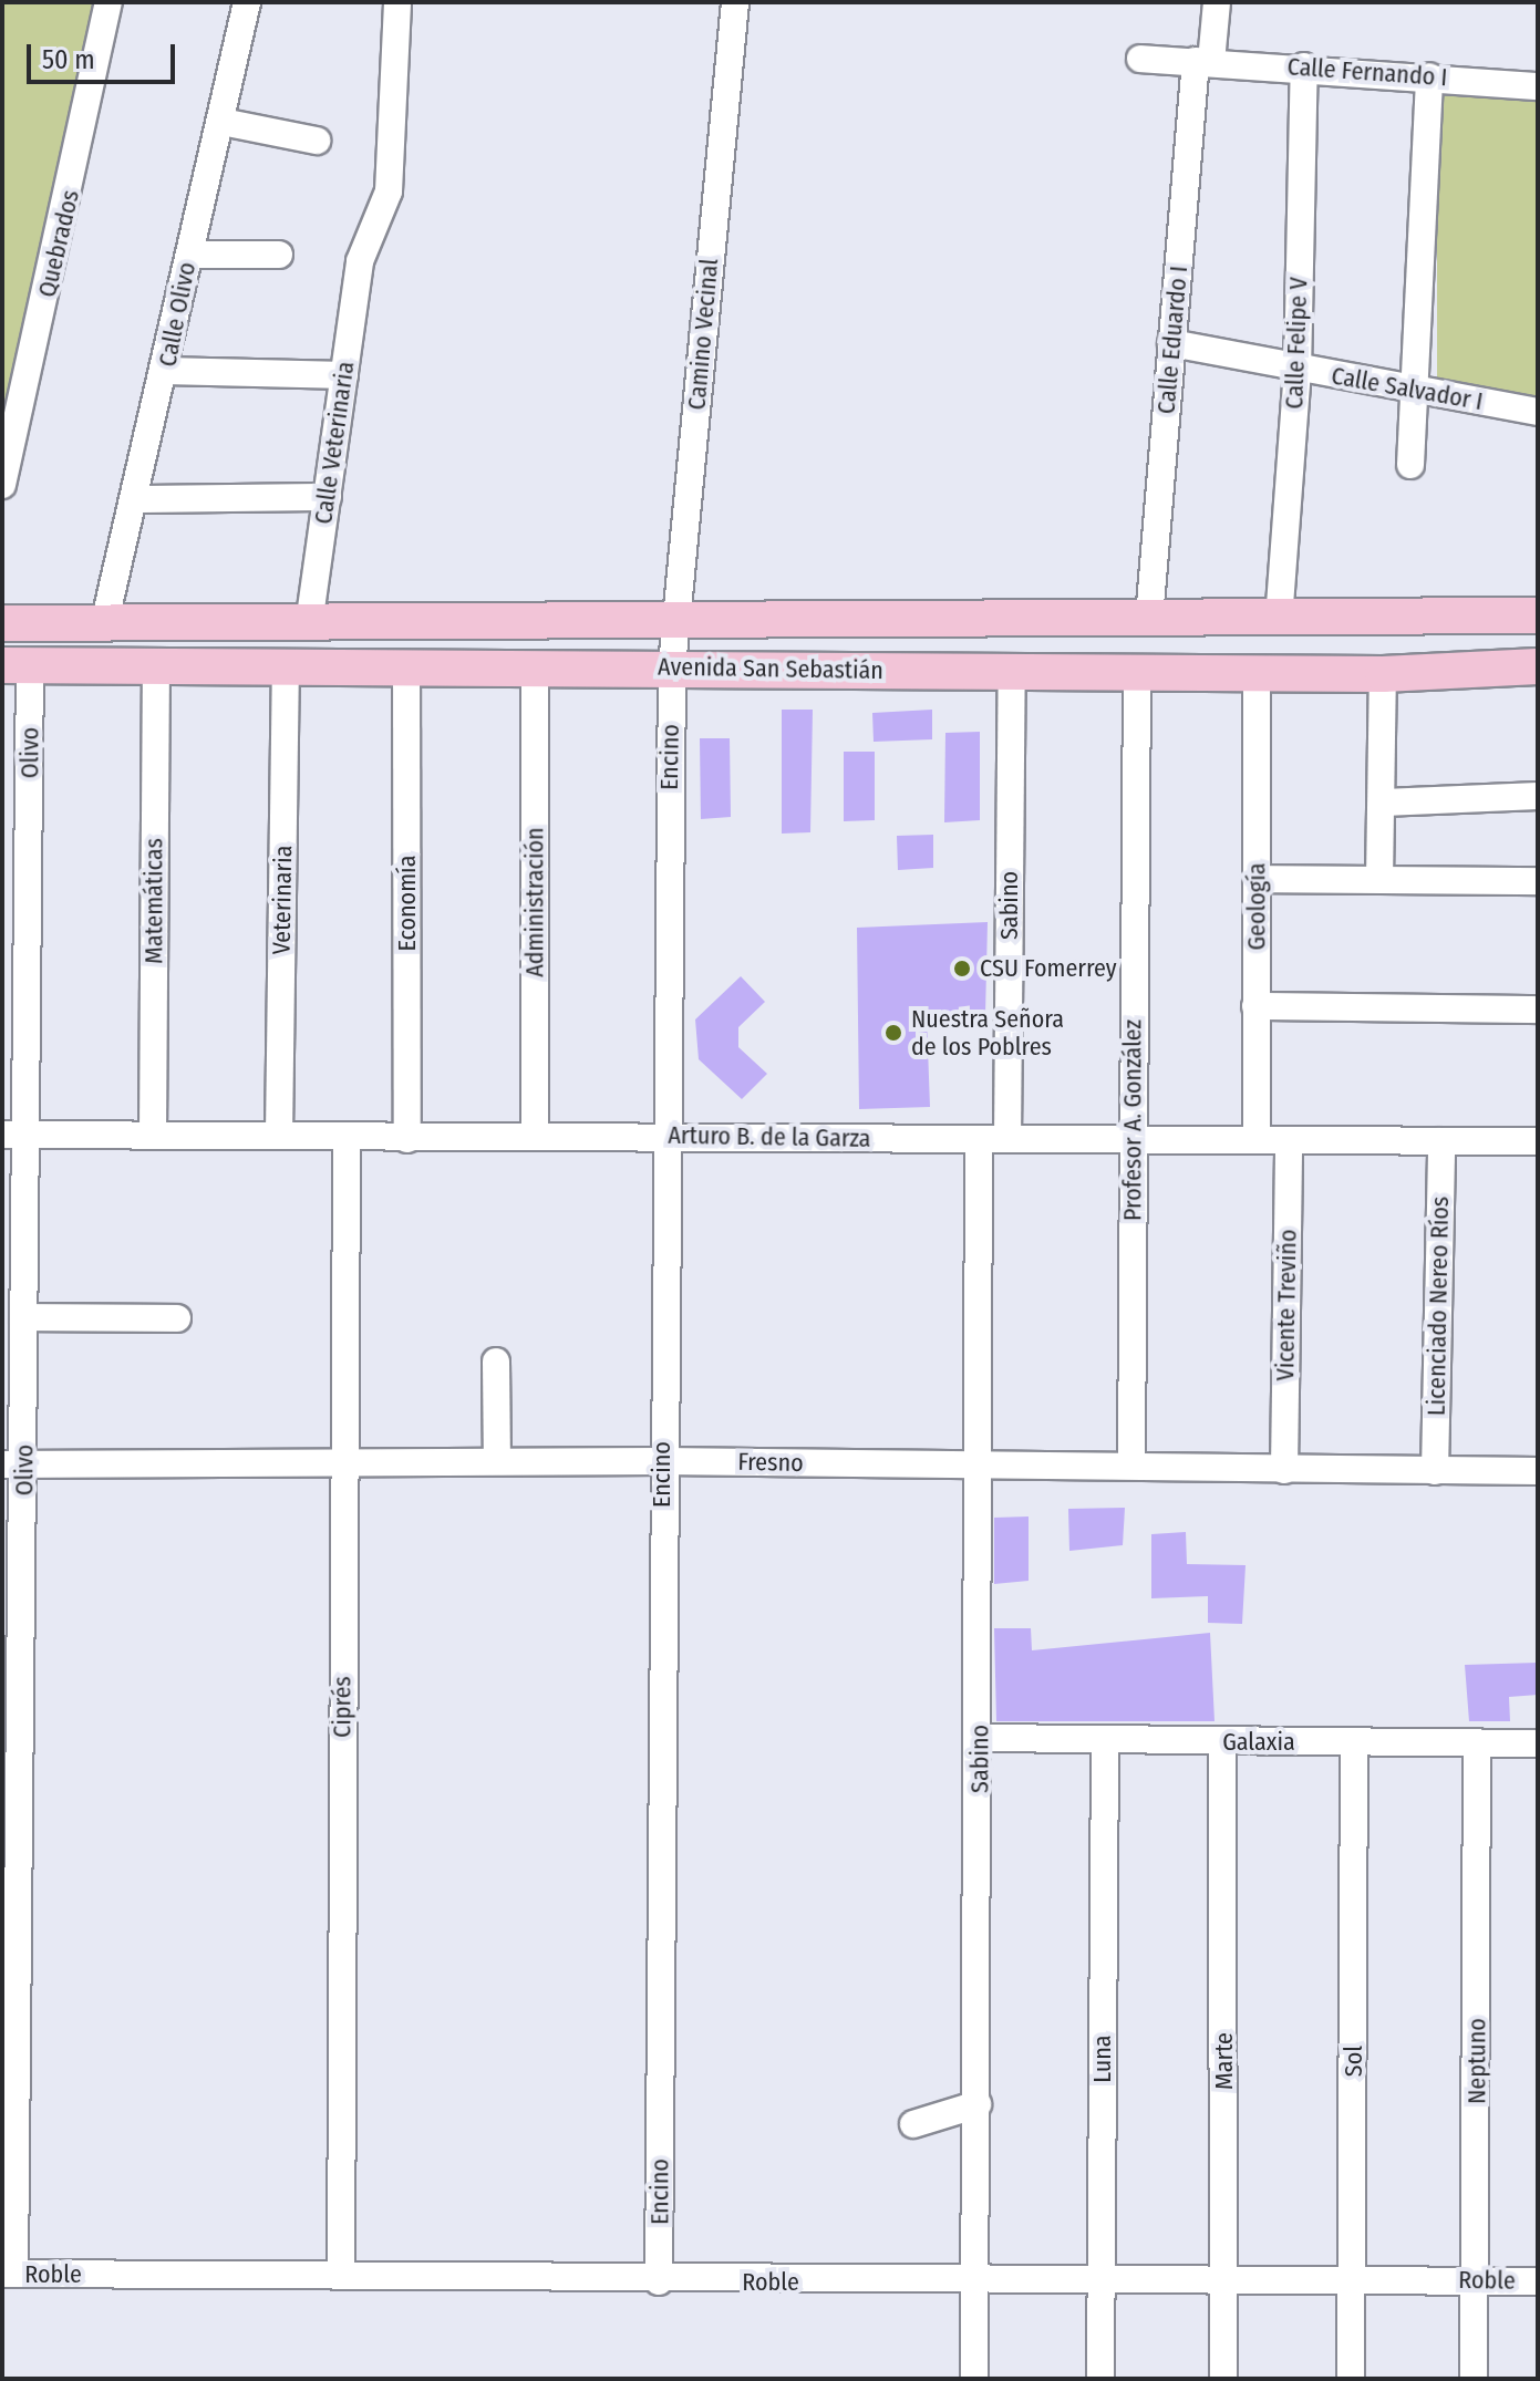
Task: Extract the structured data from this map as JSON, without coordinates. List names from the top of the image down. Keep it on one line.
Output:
{"streets":{"main road":["Avenida San Sebastián"],"street":["Calle Fernando I","Quebrados","Calle Olivo","Camino Vecinal","Calle Eduardo I","Calle Felipe V","Calle Salvador I","Calle Veterinaria","Olivo","Encino","Veterinaria","Matemáticas","Administración","Economía","Sabino","Geología","Profesor A. González","Arturo B. de la Garza","Vicente Treviño","Licenciado Nereo Ríos","Fresno","Ciprés","Galaxia","Luna","Marte","Sol","Neptuno","Roble"]},"crossings":[["Calle Fernando I","Calle Eduardo I"],["Calle Fernando I","Calle Felipe V"],["Calle Olivo","Avenida San Sebastián"],["Camino Vecinal","Avenida San Sebastián"],["Camino Vecinal","Encino"],["Calle Eduardo I","Calle Salvador I"],["Calle Eduardo I","Avenida San Sebastián"],["Calle Felipe V","Calle Salvador I"],["Calle Felipe V","Avenida San Sebastián"],["Calle Veterinaria","Avenida San Sebastián"],["Avenida San Sebastián","Olivo"],["Avenida San Sebastián","Encino"],["Avenida San Sebastián","Veterinaria"],["Avenida San Sebastián","Matemáticas"],["Avenida San Sebastián","Administración"],["Avenida San Sebastián","Economía"],["Avenida San Sebastián","Sabino"],["Avenida San Sebastián","Geología"],["Avenida San Sebastián","Profesor A. González"],["Olivo","Arturo B. de la Garza"],["Olivo","Fresno"],["Olivo","Roble"],["Encino","Arturo B. de la Garza"],["Encino","Fresno"],["Encino","Roble"],["Veterinaria","Arturo B. de la Garza"],["Matemáticas","Arturo B. de la Garza"],["Administración","Arturo B. de la Garza"],["Economía","Arturo B. de la Garza"],["Sabino","Arturo B. de la Garza"],["Sabino","Fresno"],["Sabino","Galaxia"],["Sabino","Roble"],["Geología","Arturo B. de la Garza"],["Profesor A. González","Arturo B. de la Garza"],["Profesor A. González","Fresno"],["Arturo B. de la Garza","Vicente Treviño"],["Arturo B. de la Garza","Licenciado Nereo Ríos"],["Arturo B. de la Garza","Ciprés"],["Vicente Treviño","Fresno"],["Licenciado Nereo Ríos","Fresno"],["Fresno","Ciprés"],["Ciprés","Roble"],["Galaxia","Luna"],["Galaxia","Marte"],["Galaxia","Sol"],["Galaxia","Neptuno"],["Luna","Roble"],["Marte","Roble"],["Sol","Roble"],["Neptuno","Roble"]],"places":["CSU Fomerrey","Nuestra Señora de los Poblres"],"scale_bar":"50 m"}
